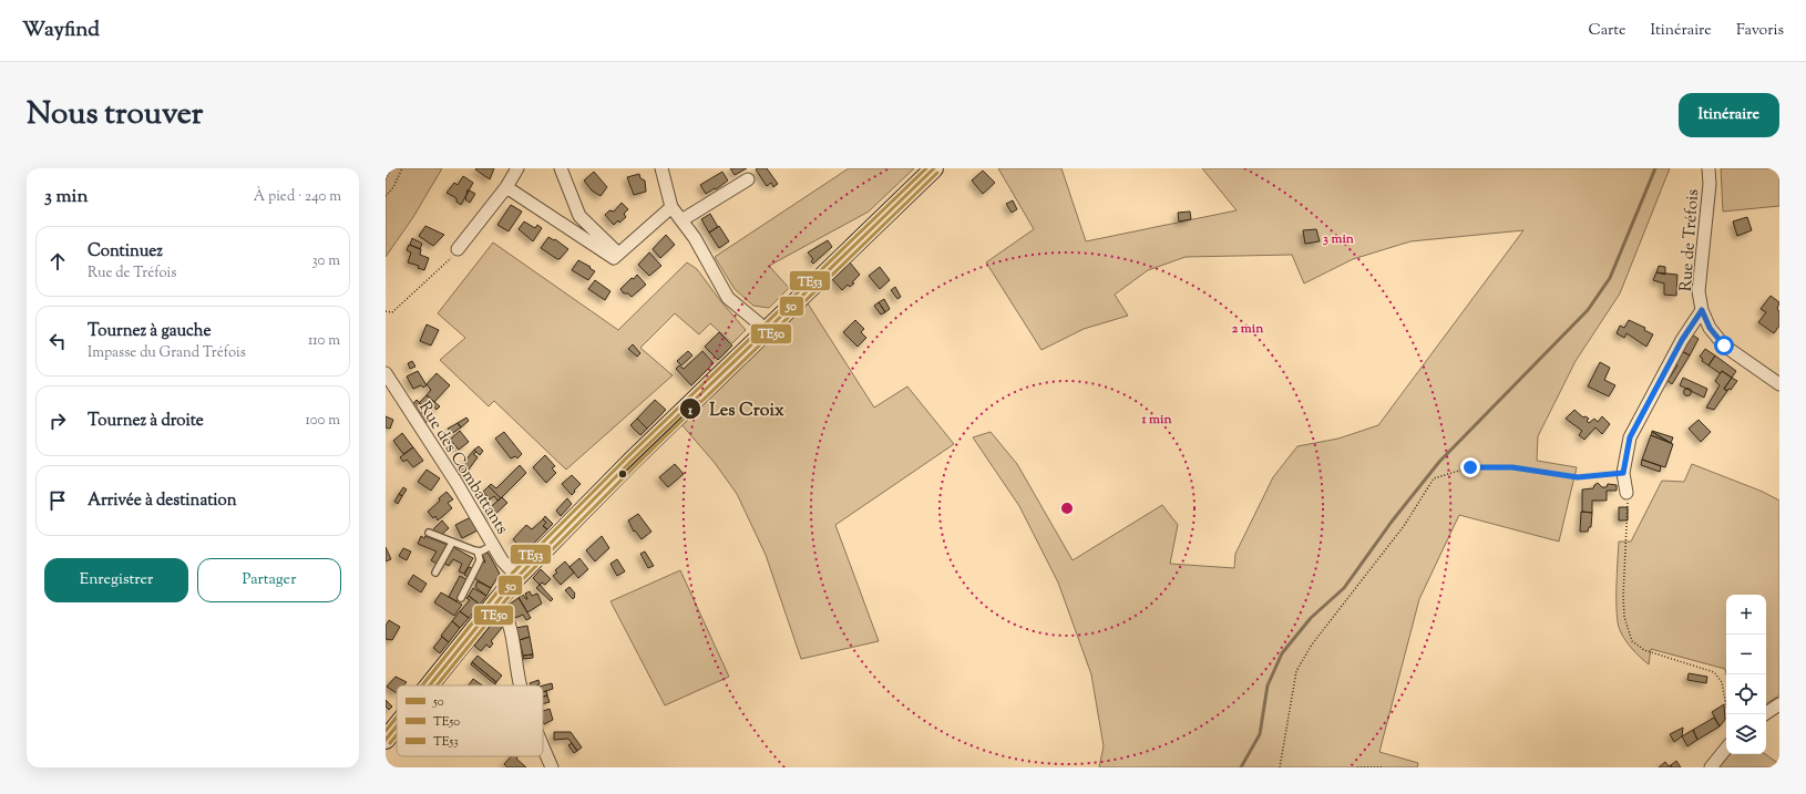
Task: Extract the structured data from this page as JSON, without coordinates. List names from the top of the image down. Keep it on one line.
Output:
{"streets":{"street":["Rue de Tréfois","Rue des Combattants"]},"places":["Les Croix"],"lines":["transit line 50","transit line TE53","transit line TE50"],"legend":["50","TE50","TE53"],"page":{"header":"Wayfind","nav":["Carte","Itinéraire","Favoris"],"title":"Nous trouver","buttons":["Itinéraire",["Enregistrer","Partager"]],"heading":["3 min","À pied · 240 m"],"list":[["Continuez","Rue de Tréfois","30 m"],["Tournez à gauche","Impasse du Grand Tréfois","110 m"],["Tournez à droite","100 m"],"Arrivée à destination"],"map_buttons":["+","−"]},"rings":["3 min","2 min","1 min"]}
